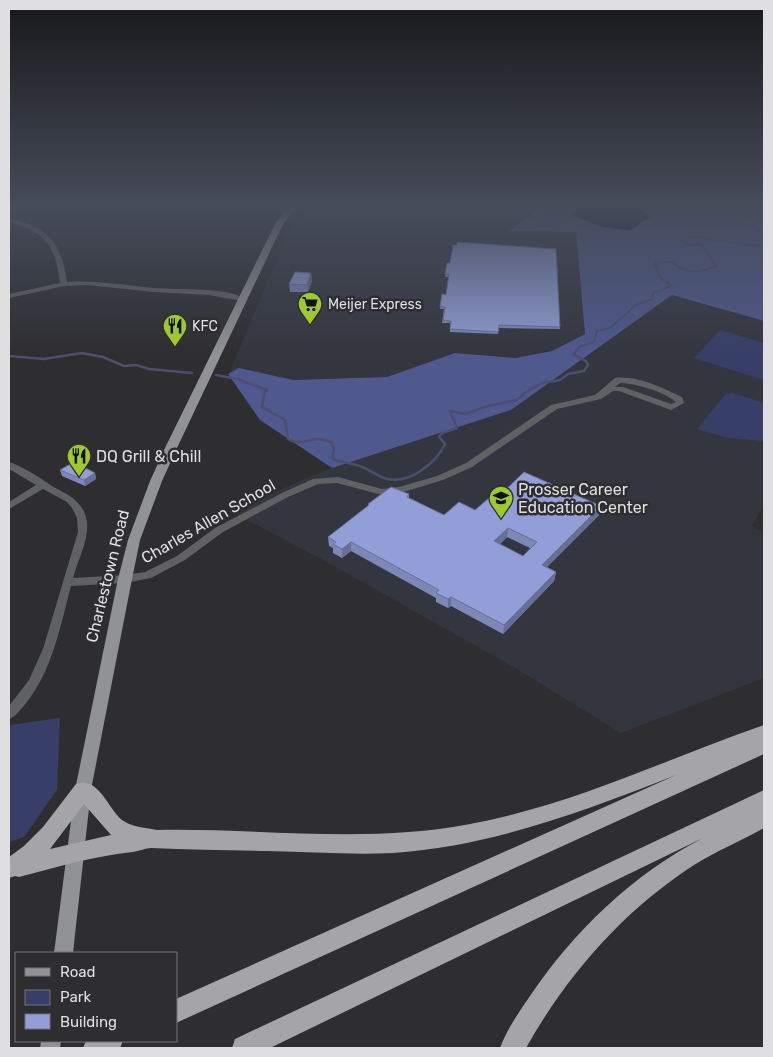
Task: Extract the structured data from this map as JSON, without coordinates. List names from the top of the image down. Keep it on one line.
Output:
{"streets":{"main road":["Charlestown Road"],"street":["Charles Allen School"]},"crossings":[["Charles Allen School","Charlestown Road"]],"places":{"supermarket":["Meijer Express"],"restaurant":["KFC","DQ Grill & Chill"],"school or university":["Prosser Career Education Center"]},"legend":["Road","Park","Building"]}
